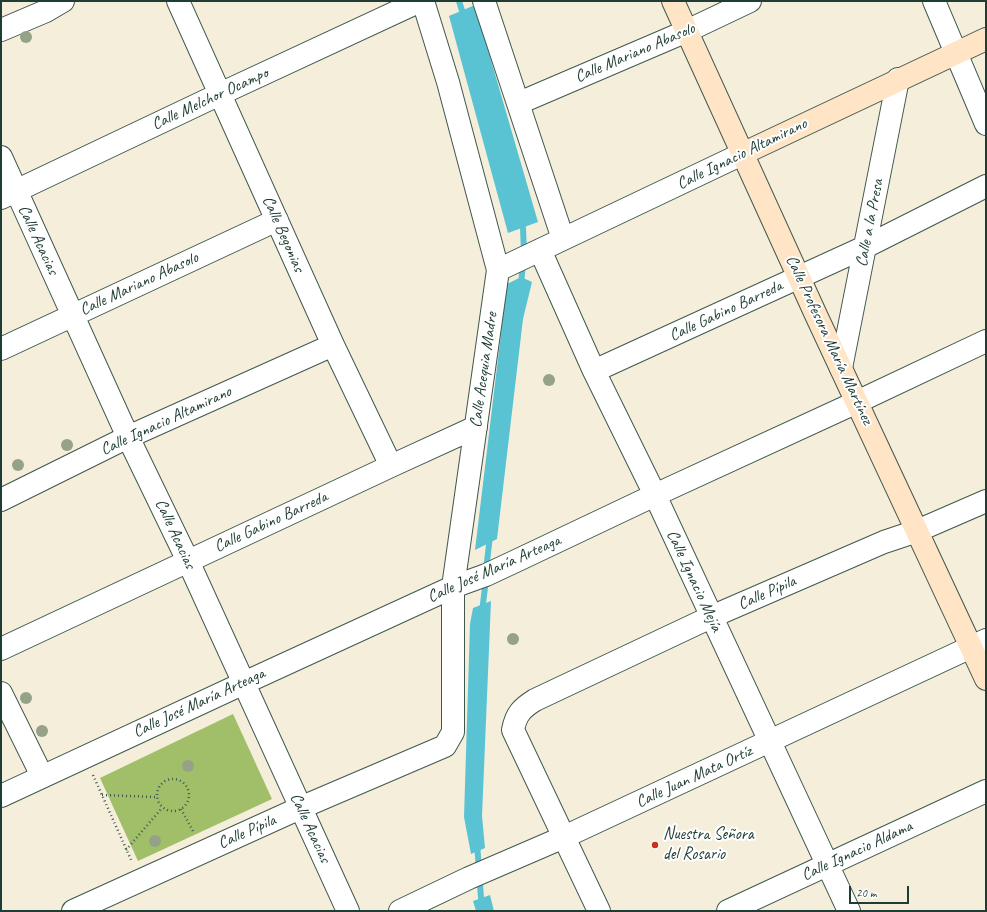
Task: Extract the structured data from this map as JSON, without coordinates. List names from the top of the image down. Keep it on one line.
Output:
{"streets":{"street":["Calle Mariano Abasolo","Calle Melchor Ocampo","Calle Ignacio Altamirano","Calle a la Presa","Calle Begonias","Calle Acacias","Calle Gabino Barreda","Calle Profesora María Martínez","Calle Acequia Madre","Calle José María Arteaga","Calle Ignacio Mejía","Calle Pípila","Calle Juan Mata Ortíz","Calle Ignacio Aldama"]},"crossings":[["Calle Mariano Abasolo","Calle Begonias"],["Calle Mariano Abasolo","Calle Acacias"],["Calle Mariano Abasolo","Calle Profesora María Martínez"],["Calle Melchor Ocampo","Calle Begonias"],["Calle Melchor Ocampo","Calle Acacias"],["Calle Melchor Ocampo","Calle Acequia Madre"],["Calle Ignacio Altamirano","Calle a la Presa"],["Calle Ignacio Altamirano","Calle Begonias"],["Calle Ignacio Altamirano","Calle Acacias"],["Calle Ignacio Altamirano","Calle Profesora María Martínez"],["Calle Ignacio Altamirano","Calle Acequia Madre"],["Calle Ignacio Altamirano","Calle Ignacio Mejía"],["Calle a la Presa","Calle Gabino Barreda"],["Calle a la Presa","Calle Profesora María Martínez"],["Calle Begonias","Calle Gabino Barreda"],["Calle Acacias","Calle Gabino Barreda"],["Calle Acacias","Calle José María Arteaga"],["Calle Acacias","Calle Pípila"],["Calle Gabino Barreda","Calle Profesora María Martínez"],["Calle Gabino Barreda","Calle Acequia Madre"],["Calle Gabino Barreda","Calle Ignacio Mejía"],["Calle Profesora María Martínez","Calle José María Arteaga"],["Calle Profesora María Martínez","Calle Pípila"],["Calle Profesora María Martínez","Calle Juan Mata Ortíz"],["Calle Acequia Madre","Calle José María Arteaga"],["Calle Acequia Madre","Calle Pípila"],["Calle José María Arteaga","Calle Ignacio Mejía"],["Calle Ignacio Mejía","Calle Pípila"],["Calle Ignacio Mejía","Calle Juan Mata Ortíz"],["Calle Ignacio Mejía","Calle Ignacio Aldama"],["Calle Pípila","Calle Juan Mata Ortíz"]],"places":["Nuestra Señora del Rosario"],"scale_bar":"20 m"}
